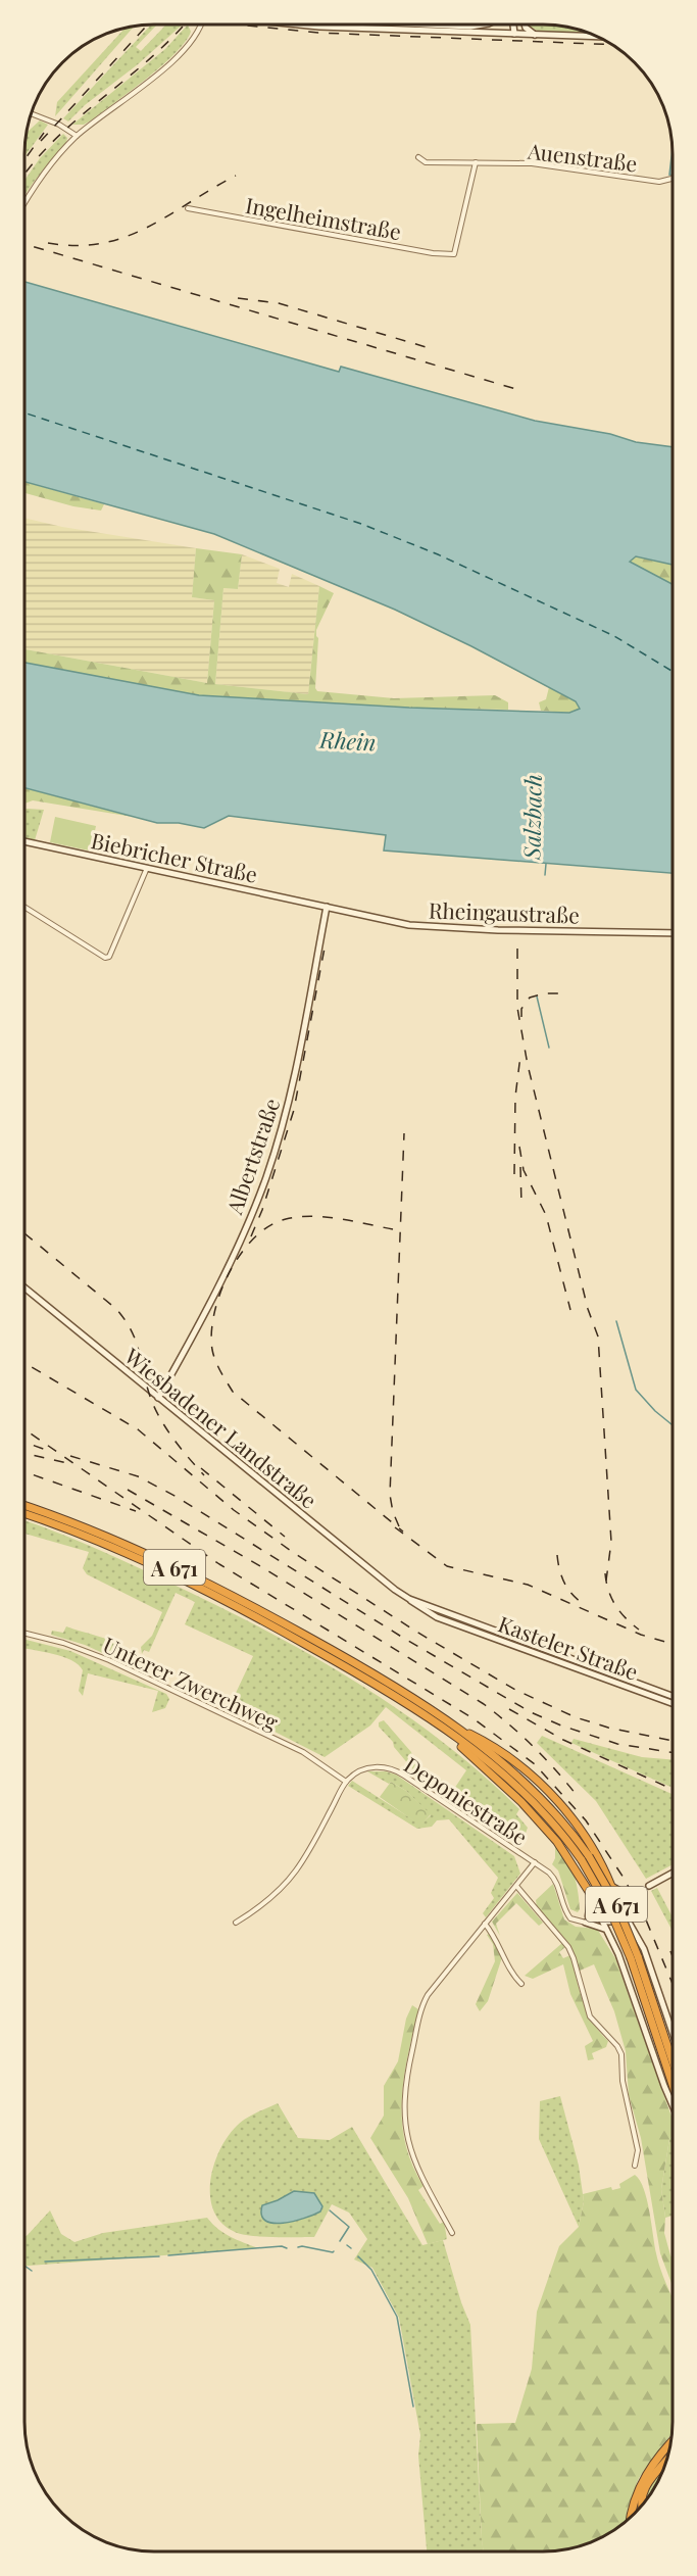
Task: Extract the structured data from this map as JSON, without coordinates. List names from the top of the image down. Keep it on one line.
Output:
{"streets":{"highway":["A 671"],"main road":["Biebricher Straße","Rheingaustraße","Albertstraße","Wiesbadener Landstraße","Kasteler Straße"],"street":["Auenstraße","Ingelheimstraße","Unterer Zwerchweg","Deponiestraße"]},"crossings":[["Auenstraße","Ingelheimstraße"],["Biebricher Straße","Rheingaustraße"],["Biebricher Straße","Albertstraße"],["Rheingaustraße","Albertstraße"],["Albertstraße","Wiesbadener Landstraße"],["Wiesbadener Landstraße","Kasteler Straße"],["Unterer Zwerchweg","Deponiestraße"]],"water":["Rhein","Salzbach"]}
